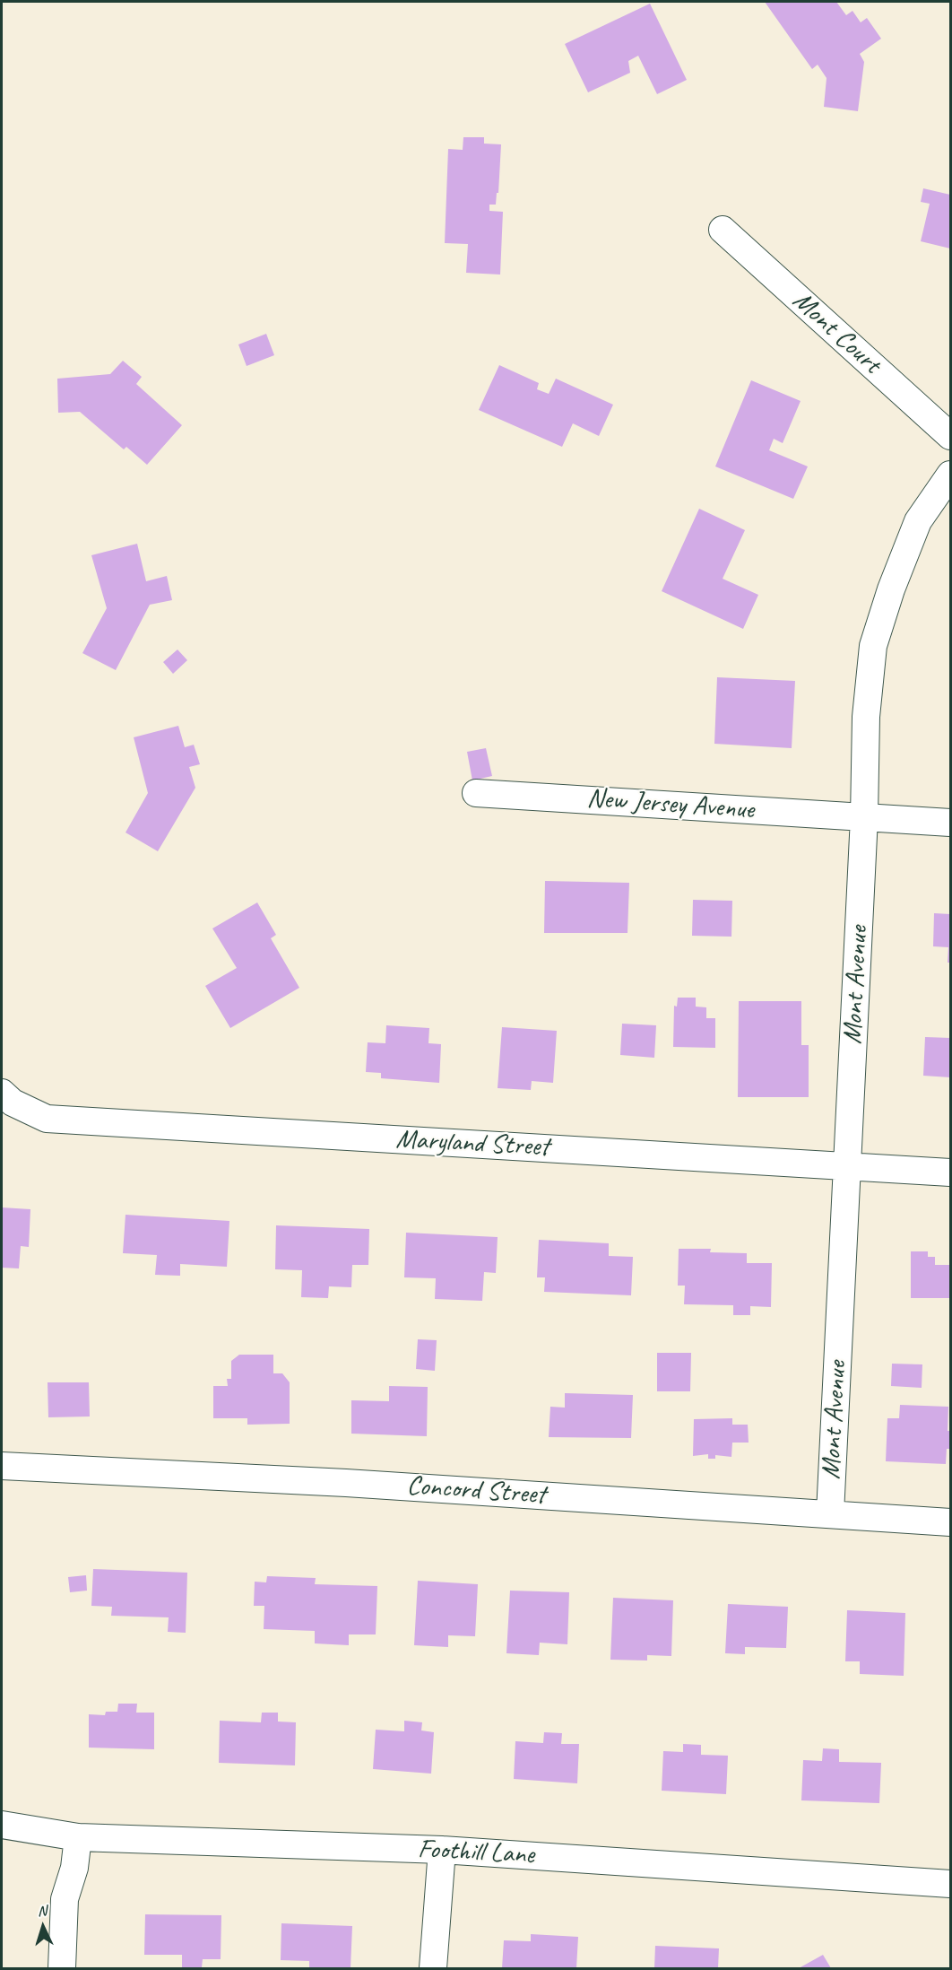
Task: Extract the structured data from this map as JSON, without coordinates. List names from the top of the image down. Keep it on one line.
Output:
{"streets":{"street":["Mont Court","New Jersey Avenue","Mont Avenue","Maryland Street","Concord Street","Foothill Lane"]},"crossings":[["New Jersey Avenue","Mont Avenue"],["Mont Avenue","Maryland Street"],["Mont Avenue","Concord Street"]],"north":"top"}
